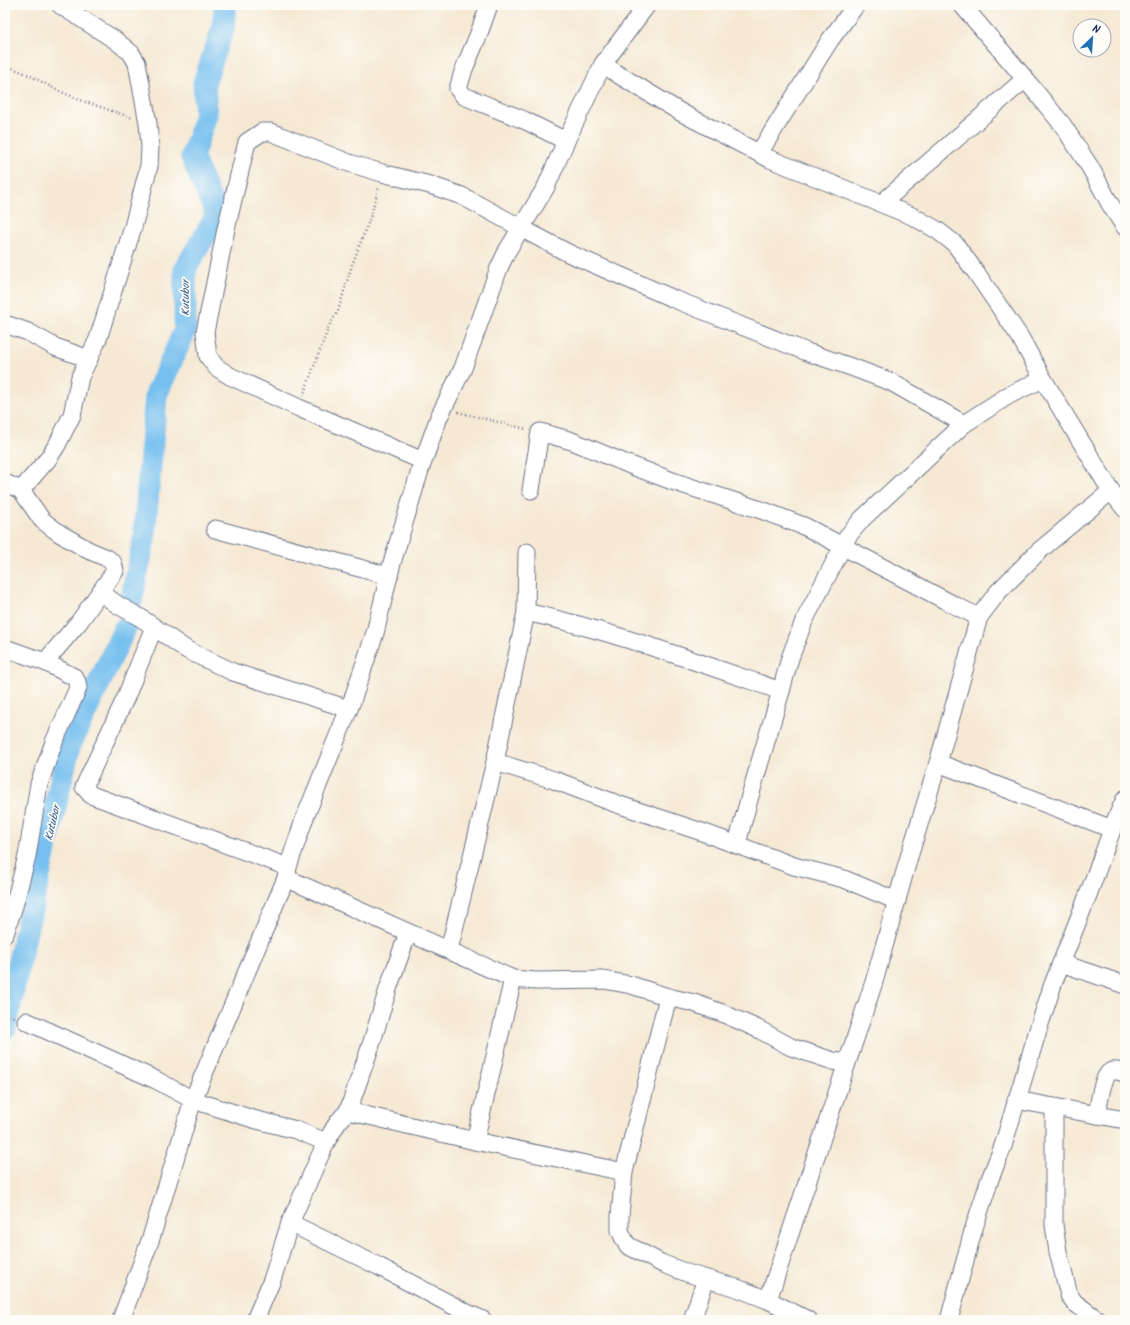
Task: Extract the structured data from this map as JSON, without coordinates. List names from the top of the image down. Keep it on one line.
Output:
{"water":["Kutubor"],"north":"top right"}
